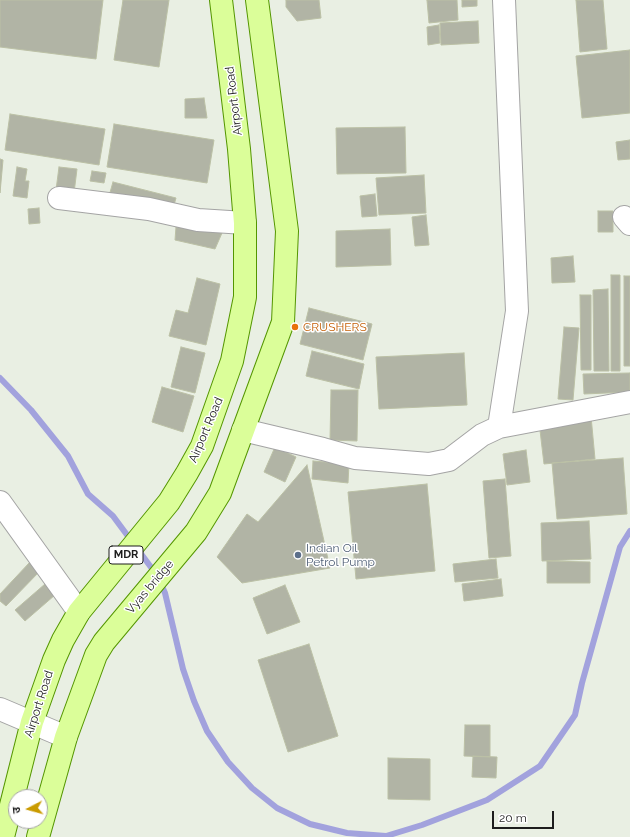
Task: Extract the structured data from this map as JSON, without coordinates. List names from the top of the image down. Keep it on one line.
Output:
{"streets":{"main road":["Airport Road","MDR","Vyas bridge"]},"places":["CRUSHERS","Indian Oil Petrol Pump"],"scale_bar":"20 m","north":"left"}
